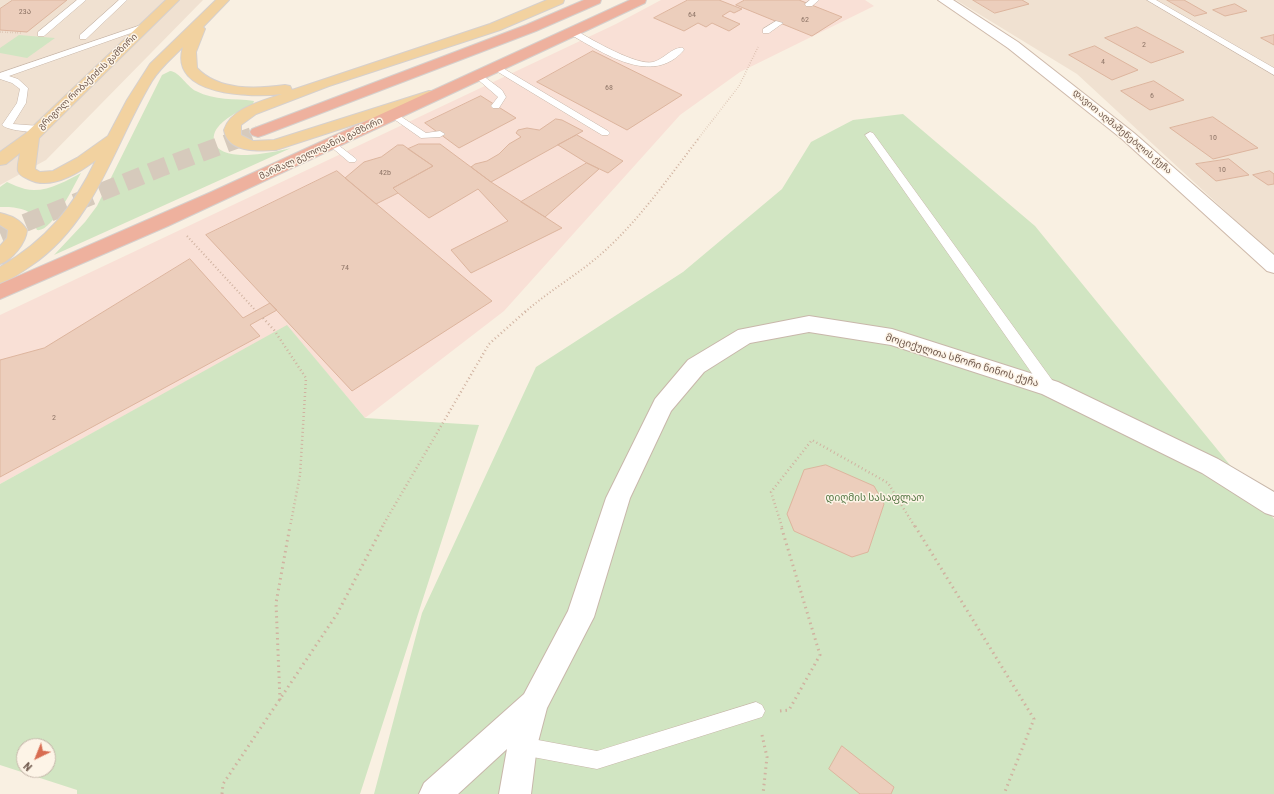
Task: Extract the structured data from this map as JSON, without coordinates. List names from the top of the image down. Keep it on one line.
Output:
{"streets":{"highway":["მარშალ გელოვანის გამზირი"],"main road":["გრიგოლ რობაქიძის გამზირი"],"street":["დავით აღმაშენებლის ქუჩა","მოციქულთა სწორი ნინოს ქუჩა"]},"parks":["დიღმის სასაფლაო"],"house_numbers":["23ა","64","62","2","4","68","6","10","10","42b","74","2"],"north":"bottom left"}
